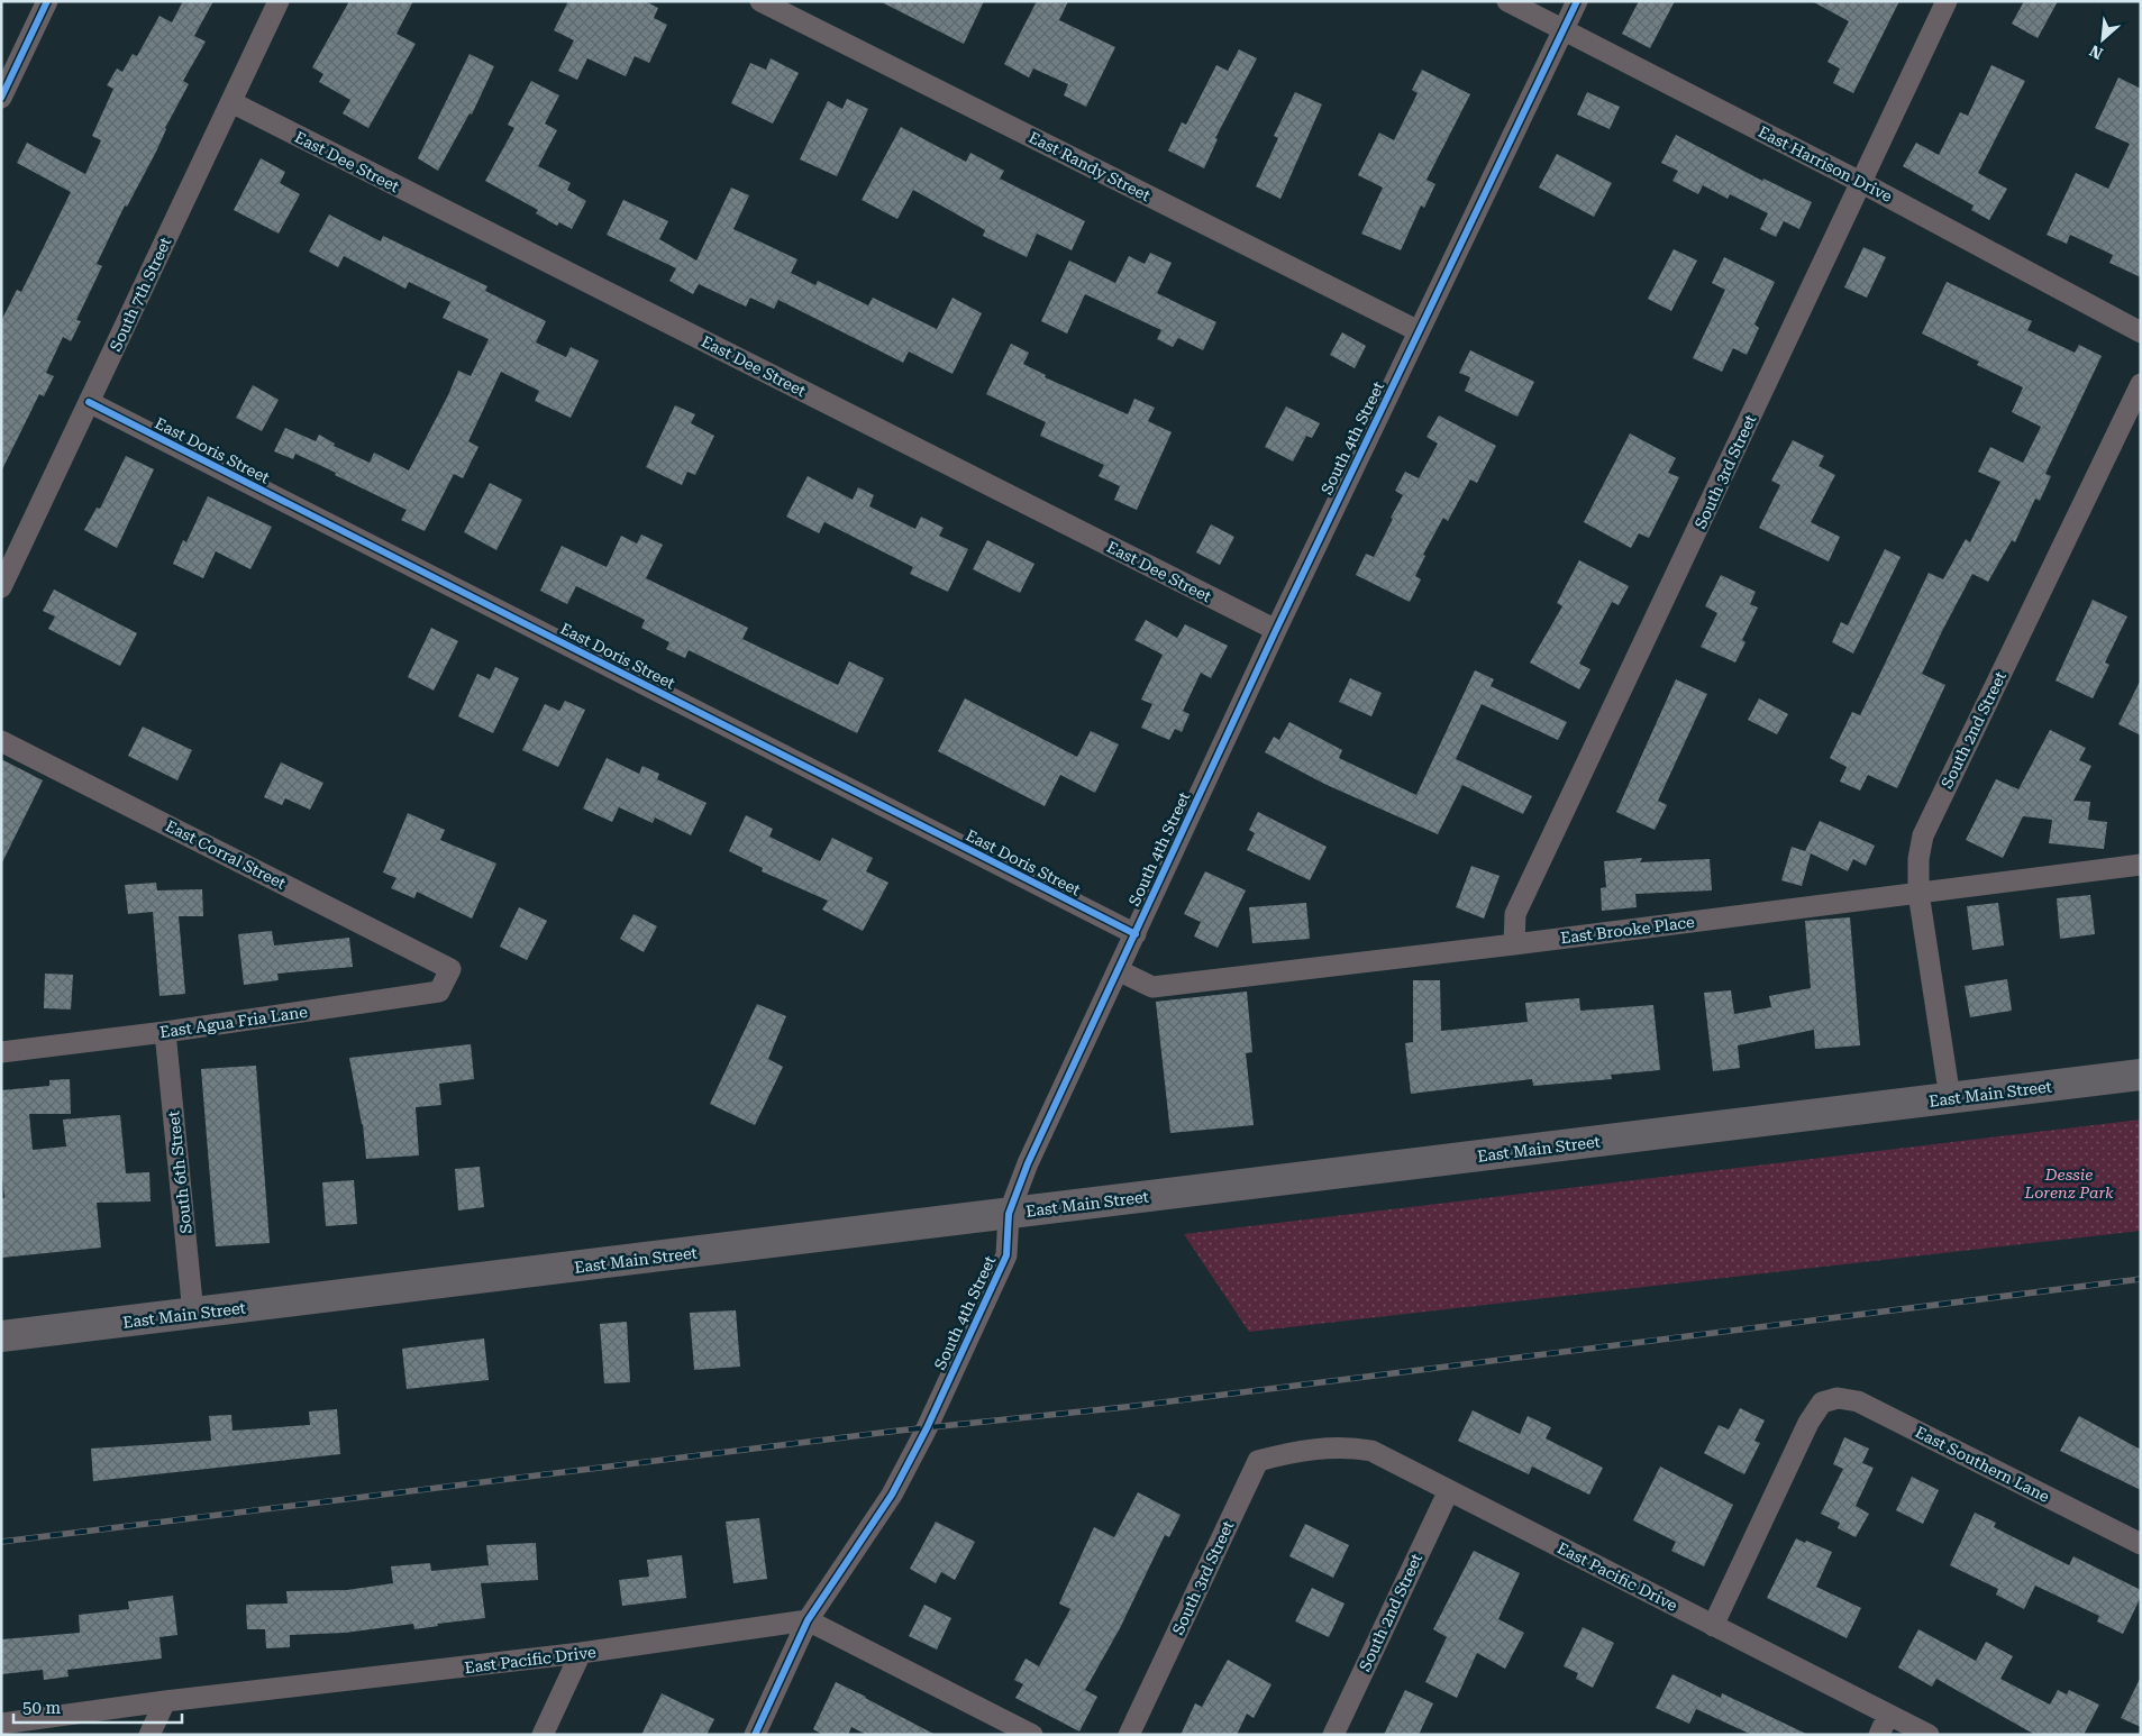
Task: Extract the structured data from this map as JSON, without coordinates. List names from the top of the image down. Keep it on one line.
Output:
{"streets":{"main road":["East Main Street"],"street":["East Dee Street","East Harrison Drive","East Randy Street","South 7th Street","South 4th Street","East Doris Street","South 3rd Street","South 2nd Street","East Corral Street","East Brooke Place","East Agua Fria Lane","South 6th Street","East Southern Lane","East Pacific Drive"]},"crossings":[["East Dee Street","South 7th Street"],["East Dee Street","South 4th Street"],["East Harrison Drive","South 4th Street"],["East Harrison Drive","South 3rd Street"],["East Randy Street","South 4th Street"],["South 7th Street","East Doris Street"],["South 4th Street","East Doris Street"],["South 4th Street","East Brooke Place"],["South 4th Street","East Main Street"],["South 4th Street","East Pacific Drive"],["South 3rd Street","East Brooke Place"],["South 3rd Street","East Pacific Drive"],["South 2nd Street","East Brooke Place"],["South 2nd Street","East Main Street"],["South 2nd Street","East Pacific Drive"],["East Corral Street","East Agua Fria Lane"],["East Agua Fria Lane","South 6th Street"],["East Main Street","South 6th Street"],["East Southern Lane","East Pacific Drive"]],"parks":["Dessie Lorenz Park"],"scale_bar":"50 m","north":"bottom left"}
